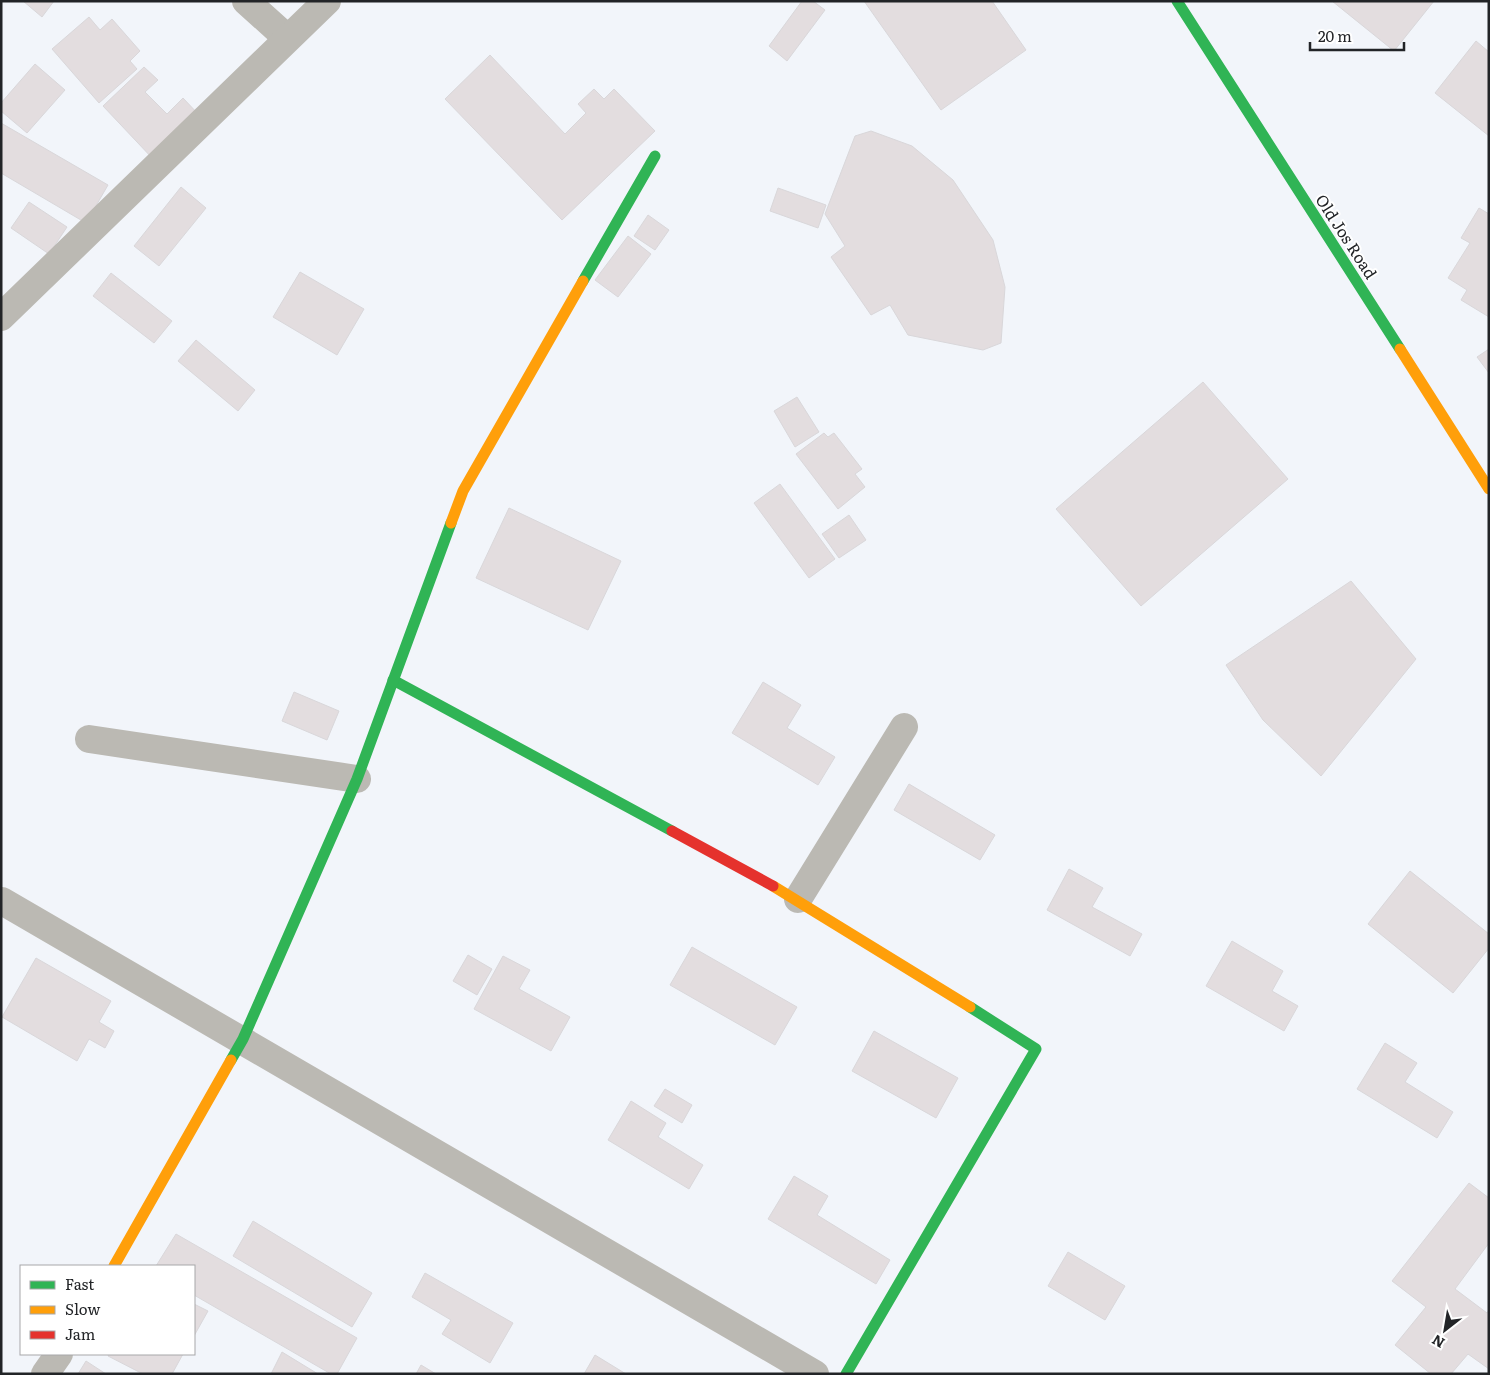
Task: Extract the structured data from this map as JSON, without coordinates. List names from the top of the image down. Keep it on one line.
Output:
{"streets":{"street":["Old Jos Road"]},"legend":["Fast","Slow","Jam"],"scale_bar":"20 m","north":"bottom left"}
